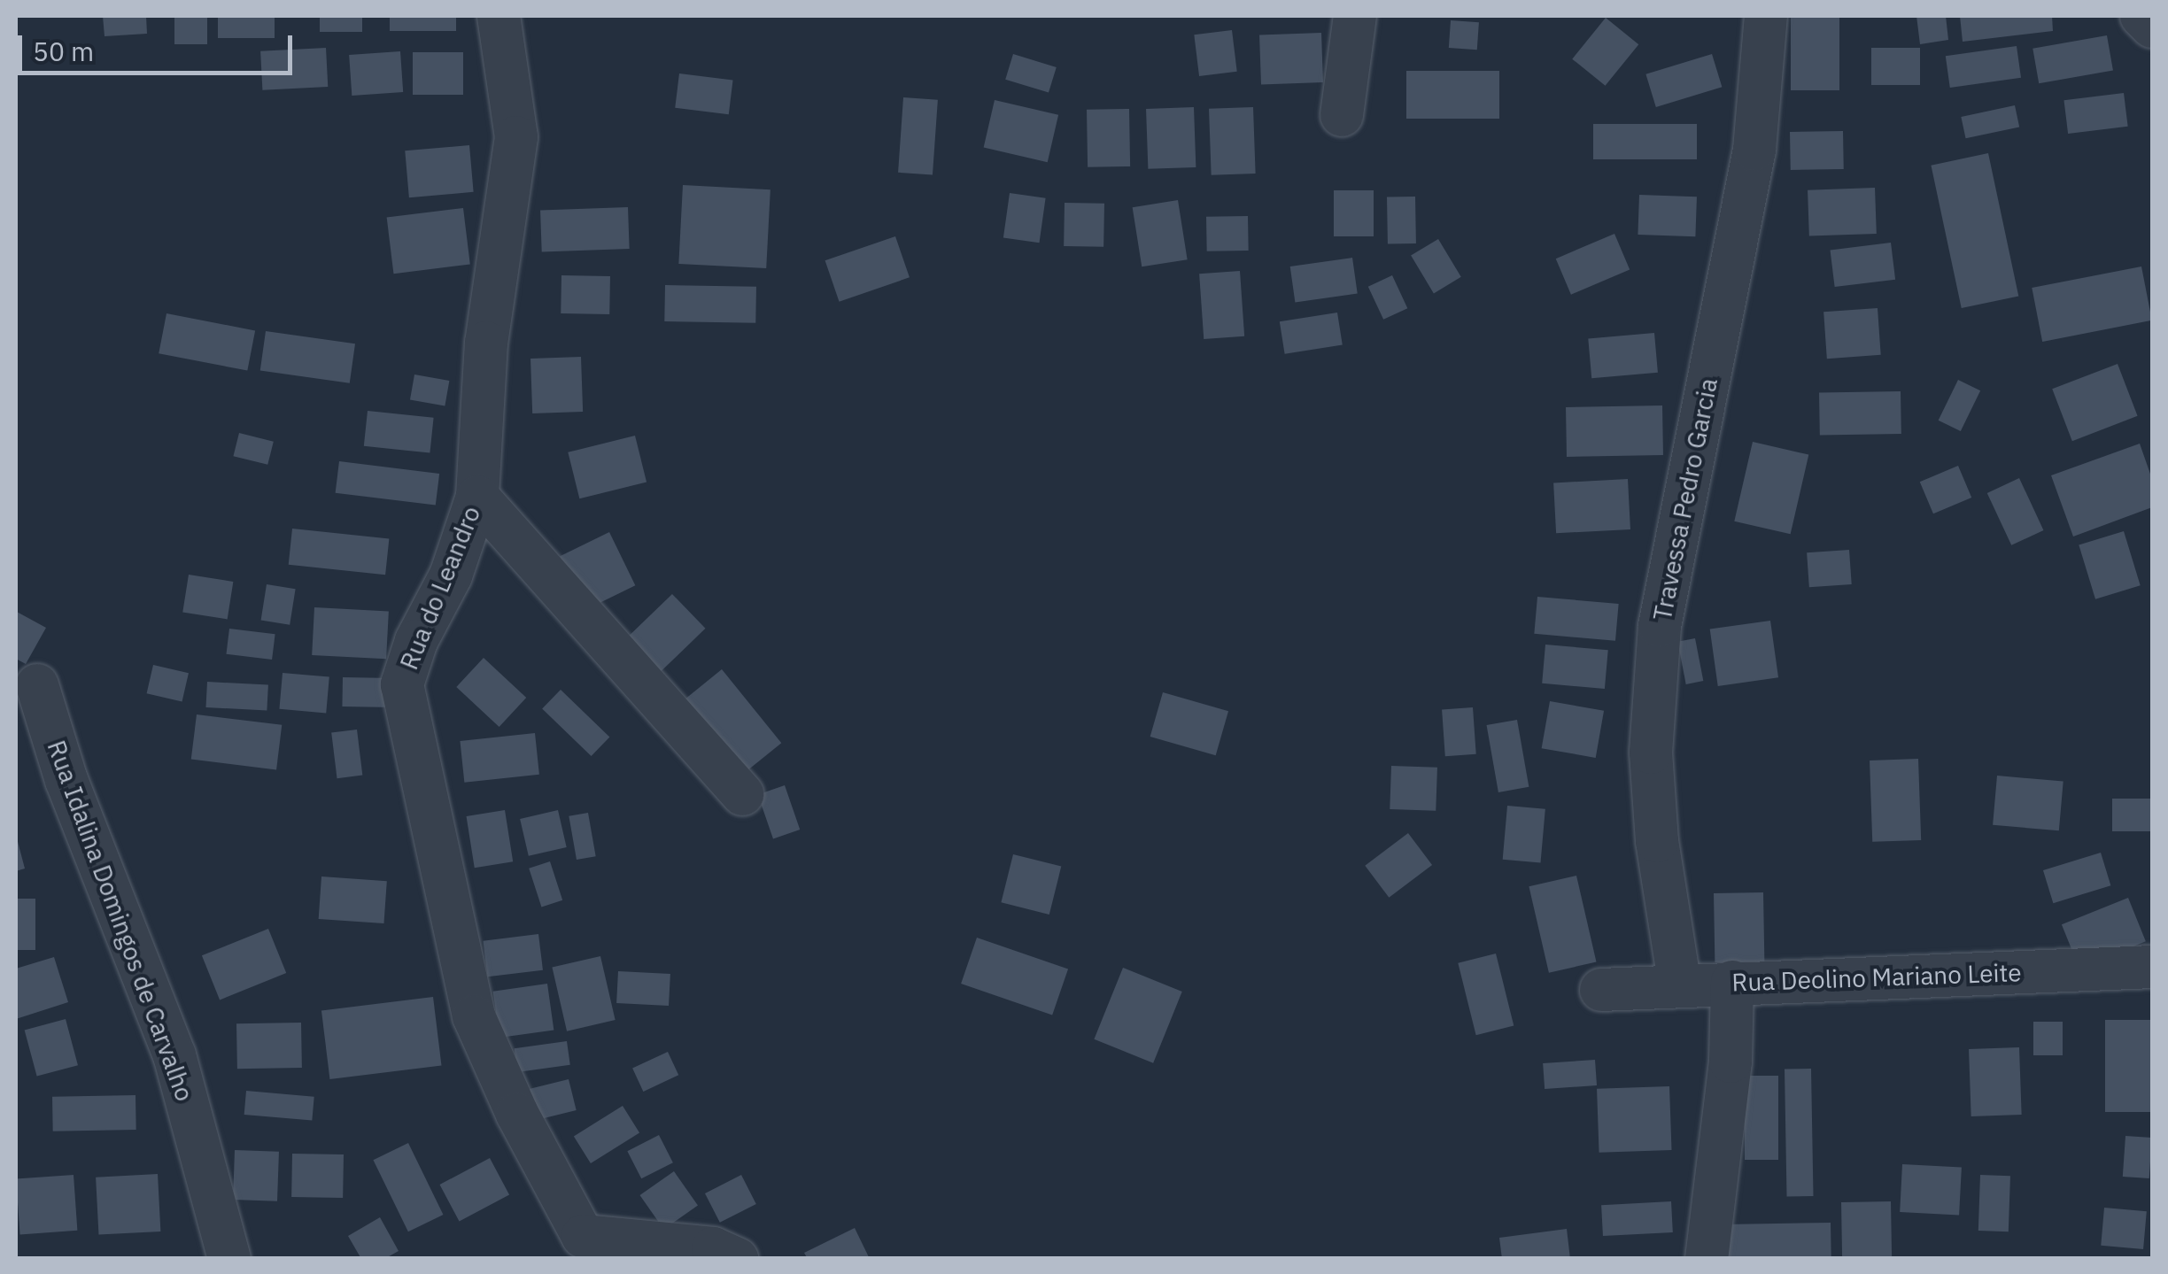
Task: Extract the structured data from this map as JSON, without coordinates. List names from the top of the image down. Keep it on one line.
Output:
{"streets":{"street":["Travessa Pedro Garcia","Rua do Leandro","Rua Idalina Domingos de Carvalho","Rua Deolino Mariano Leite"]},"crossings":[["Travessa Pedro Garcia","Rua Deolino Mariano Leite"]],"scale_bar":"50 m"}
